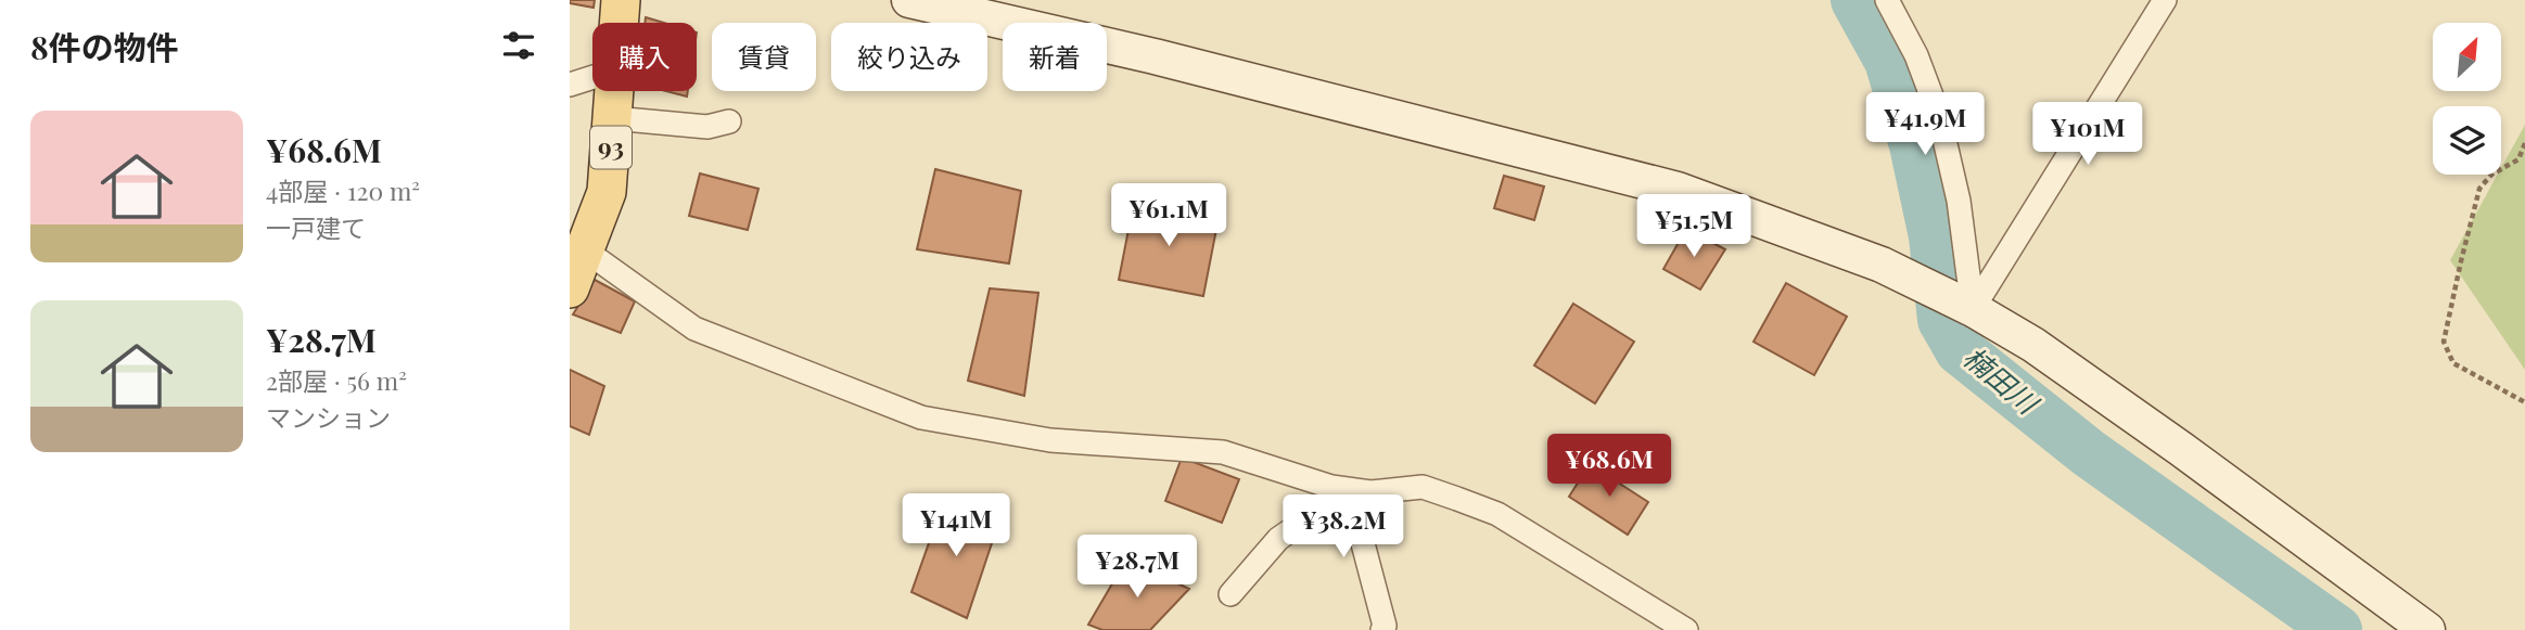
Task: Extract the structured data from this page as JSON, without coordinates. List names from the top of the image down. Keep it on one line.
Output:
{"streets":{"main road":["93"]},"water":["楠田川"],"north":"top right","page":{"heading":"8件の物件","chip":["購入","賃貸","絞り込み","新着"],"list":[{"name":"¥68.6M","note":"4部屋 · 120 m² · 一戸建て"},{"name":"¥28.7M","note":"2部屋 · 56 m² · マンション"}],"price":["¥41.9M","¥101M","¥61.1M","¥51.5M","¥68.6M","¥141M","¥38.2M","¥28.7M"]}}
